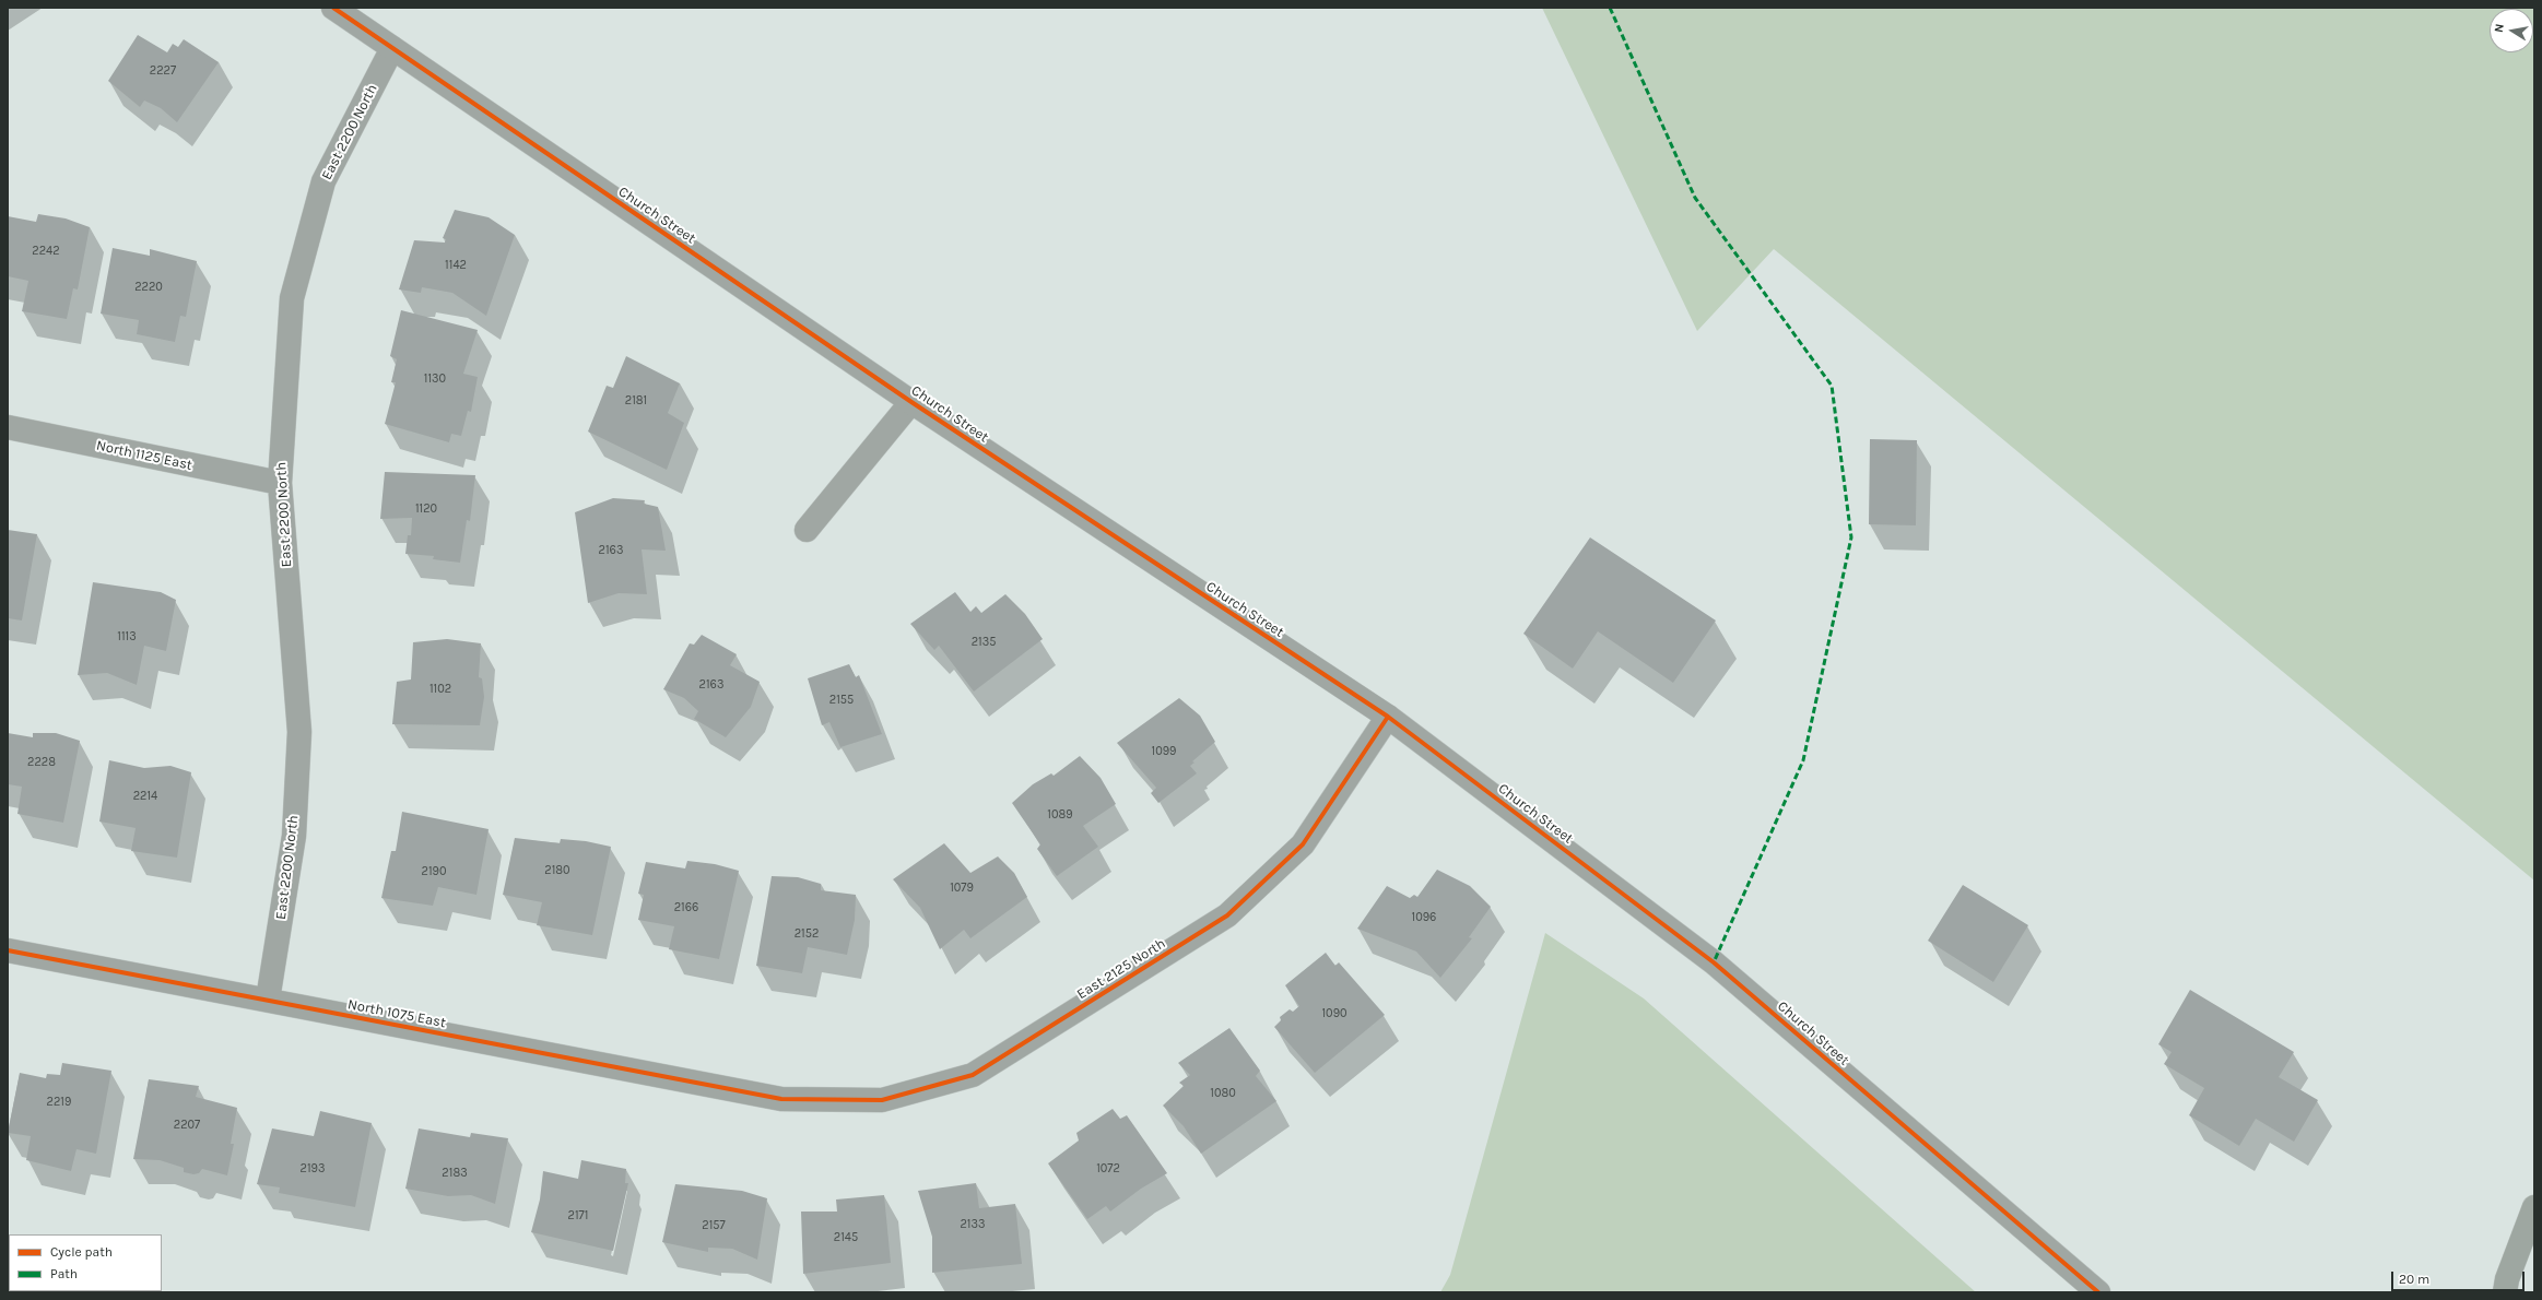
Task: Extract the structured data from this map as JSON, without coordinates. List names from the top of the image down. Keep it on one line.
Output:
{"streets":{"street":["East 2200 North","Church Street","North 1125 East","East 2125 North","North 1075 East"]},"crossings":[["East 2200 North","Church Street"],["East 2200 North","North 1125 East"],["East 2200 North","North 1075 East"],["Church Street","East 2125 North"],["East 2125 North","North 1075 East"]],"house_numbers":["2227","2242","1142","2220","1130","2181","1120","2163","1113","2135","2163","1102","2155","1099","2228","2214","1089","2180","2190","1079","2166","1096","2152","1090","1080","2219","2207","2193","1072","2183","2171","2133","2157","2145"],"legend":["Cycle path","Path"],"scale_bar":"20 m","north":"left"}
